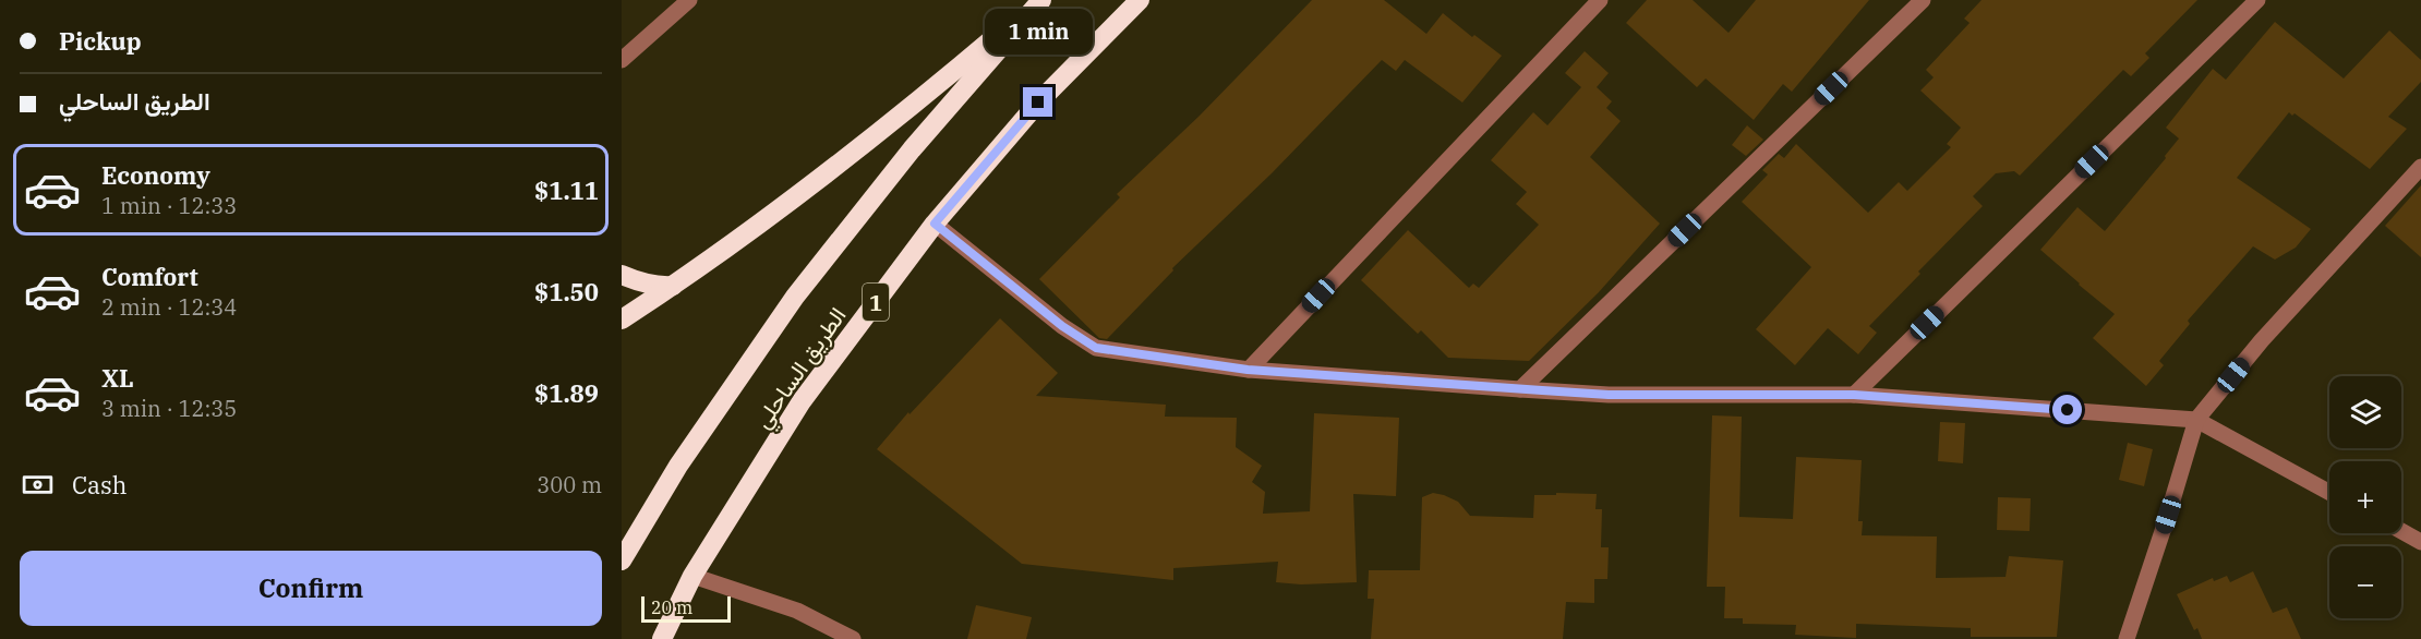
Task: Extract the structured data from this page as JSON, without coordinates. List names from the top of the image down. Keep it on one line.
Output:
{"streets":{"highway":["1","الطريق الساحلي"]},"scale_bar":"20 m","page":{"banner":["Pickup","الطريق الساحلي"],"bubble":"1 min","list":[{"name":"Economy","note":"1 min · 12:33","value":"$1.11"},{"name":"Comfort","note":"2 min · 12:34","value":"$1.50"},{"name":"XL","note":"3 min · 12:35","value":"$1.89"}],"map_buttons":["+","−"],"pay":["Cash","300 m"],"buttons":"Confirm","scale":"20 m"}}
